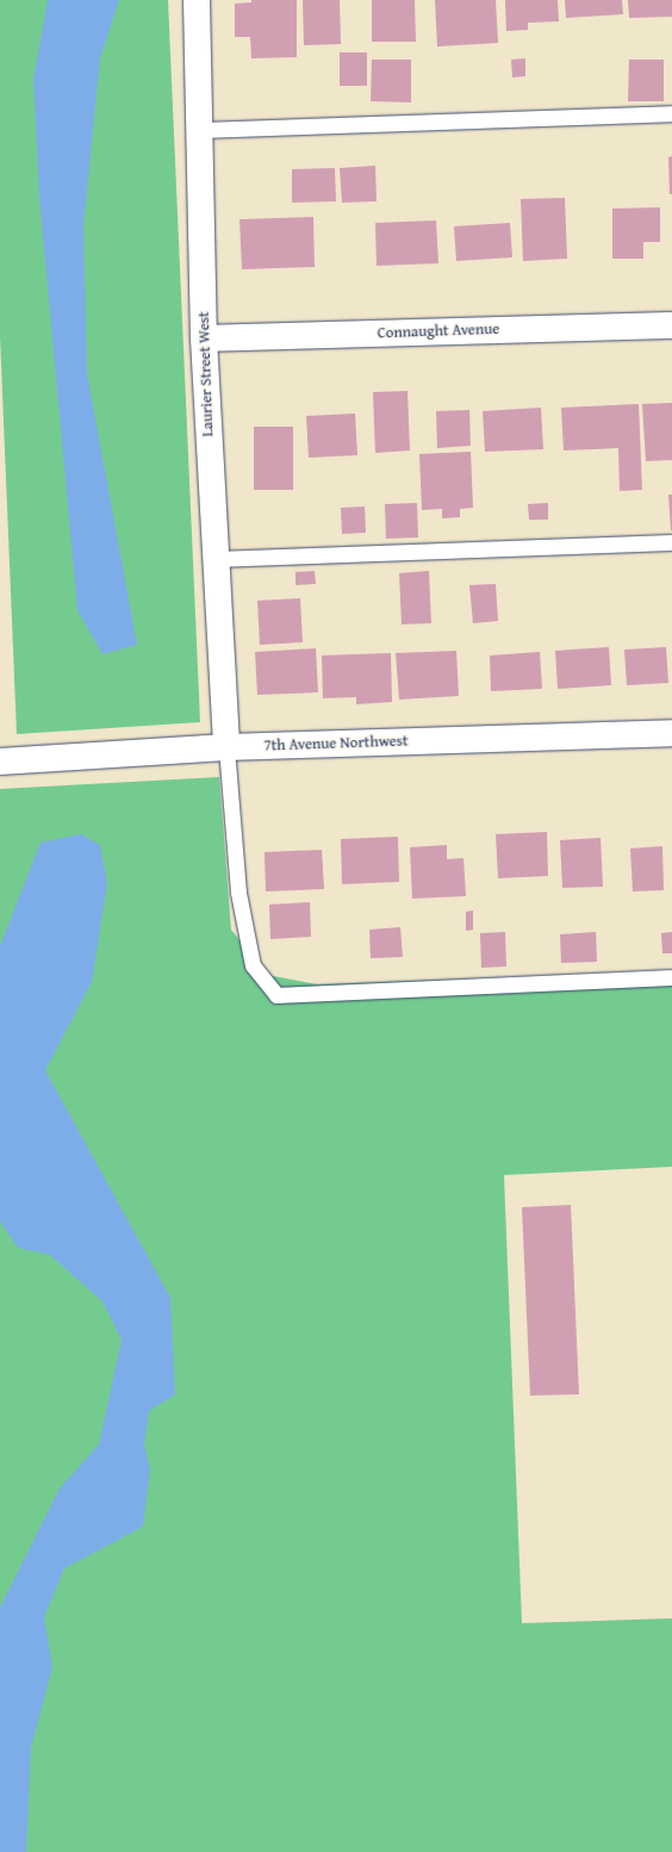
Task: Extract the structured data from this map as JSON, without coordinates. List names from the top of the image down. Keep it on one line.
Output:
{"streets":{"street":["Connaught Avenue","Laurier Street West","7th Avenue Northwest"]},"crossings":[["Connaught Avenue","Laurier Street West"],["Laurier Street West","7th Avenue Northwest"]]}
